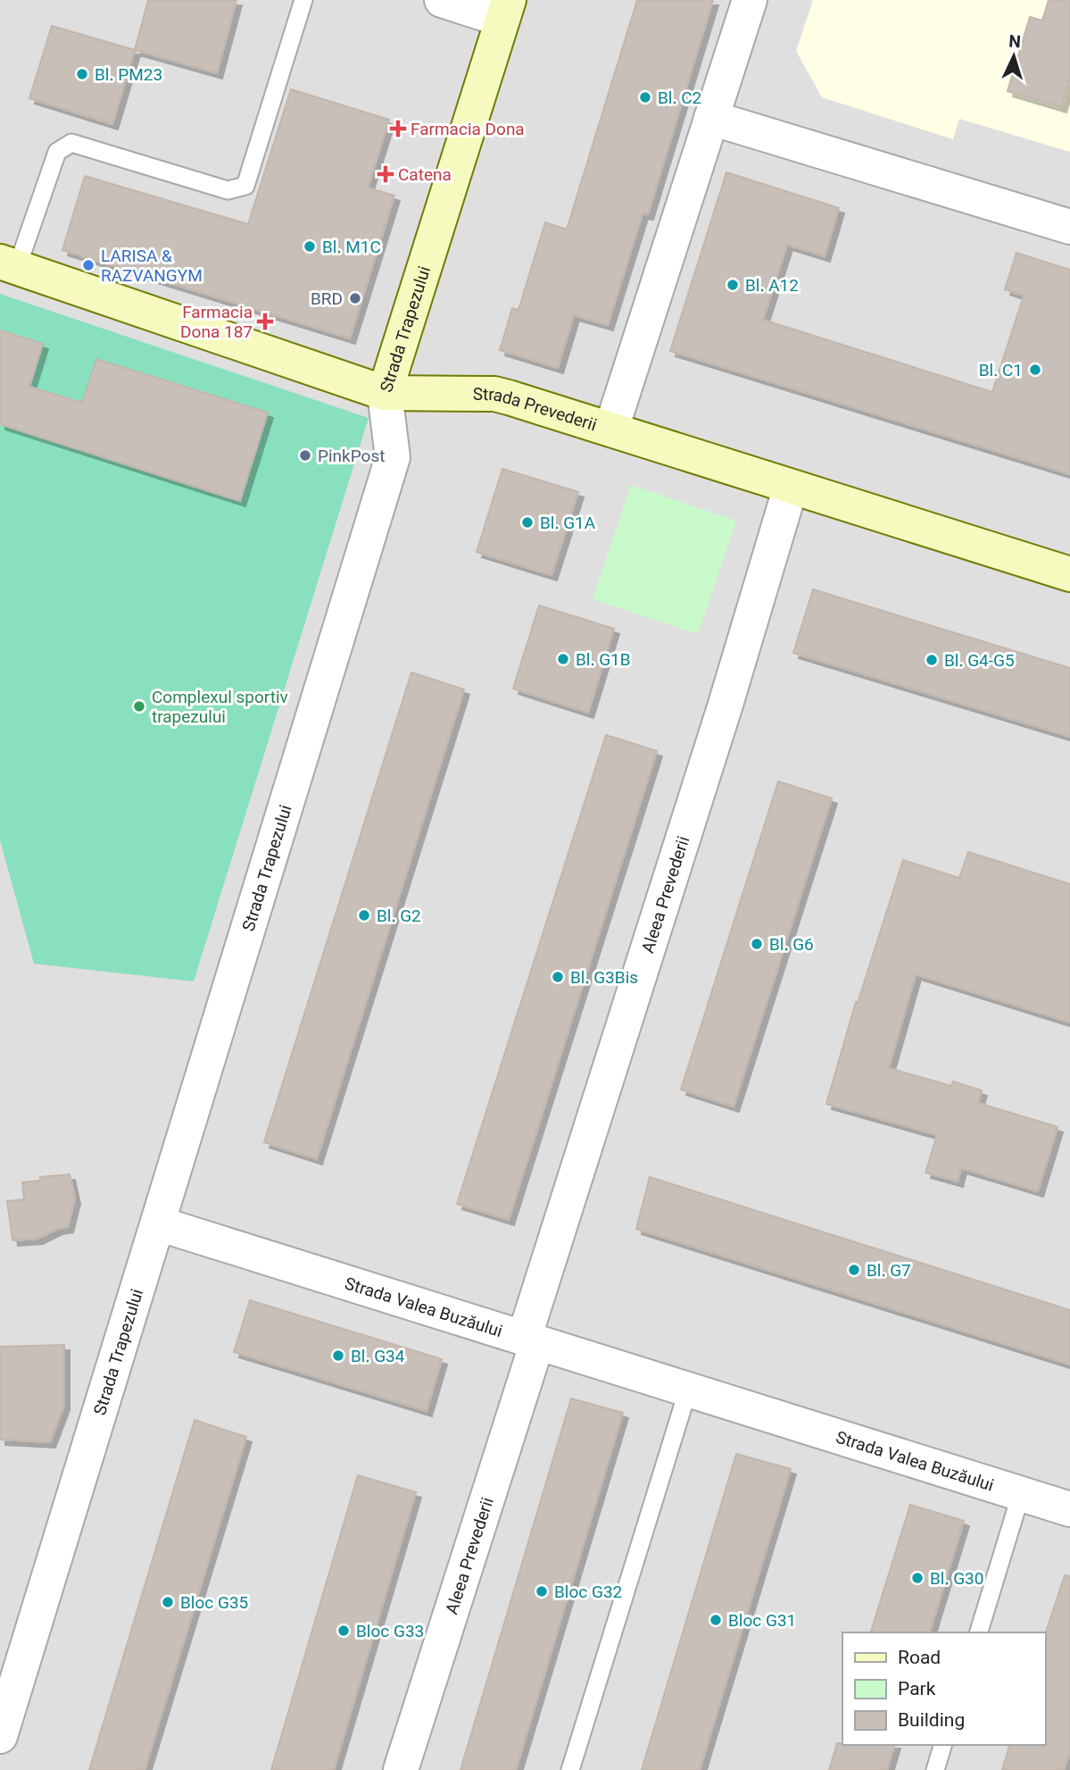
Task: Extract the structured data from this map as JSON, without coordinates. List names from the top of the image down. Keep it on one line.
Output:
{"streets":{"street":["Strada Trapezului","Strada Prevederii","Aleea Prevederii","Strada Valea Buzăului"]},"crossings":[["Strada Trapezului","Strada Prevederii"],["Strada Trapezului","Strada Valea Buzăului"],["Strada Prevederii","Aleea Prevederii"],["Aleea Prevederii","Strada Valea Buzăului"]],"places":{"other":["Bl. PM23","Bl. C2","Bl. M1C","LARISA & RAZVANGYM","Bl. A12","BRD","Bl. C1","PinkPost","Bl. G1A","Bl. G1B","Bl. G4-G5","Complexul sportiv trapezului","Bl. G2","Bl. G6","Bl. G3Bis","Bl. G7","Bl. G34","Bl. G30","Bloc G32","Bloc G35","Bloc G31","Bloc G33"],"health":["Farmacia Dona","Catena","Farmacia Dona 187"]},"legend":["Road","Park","Building"],"north":"top"}
